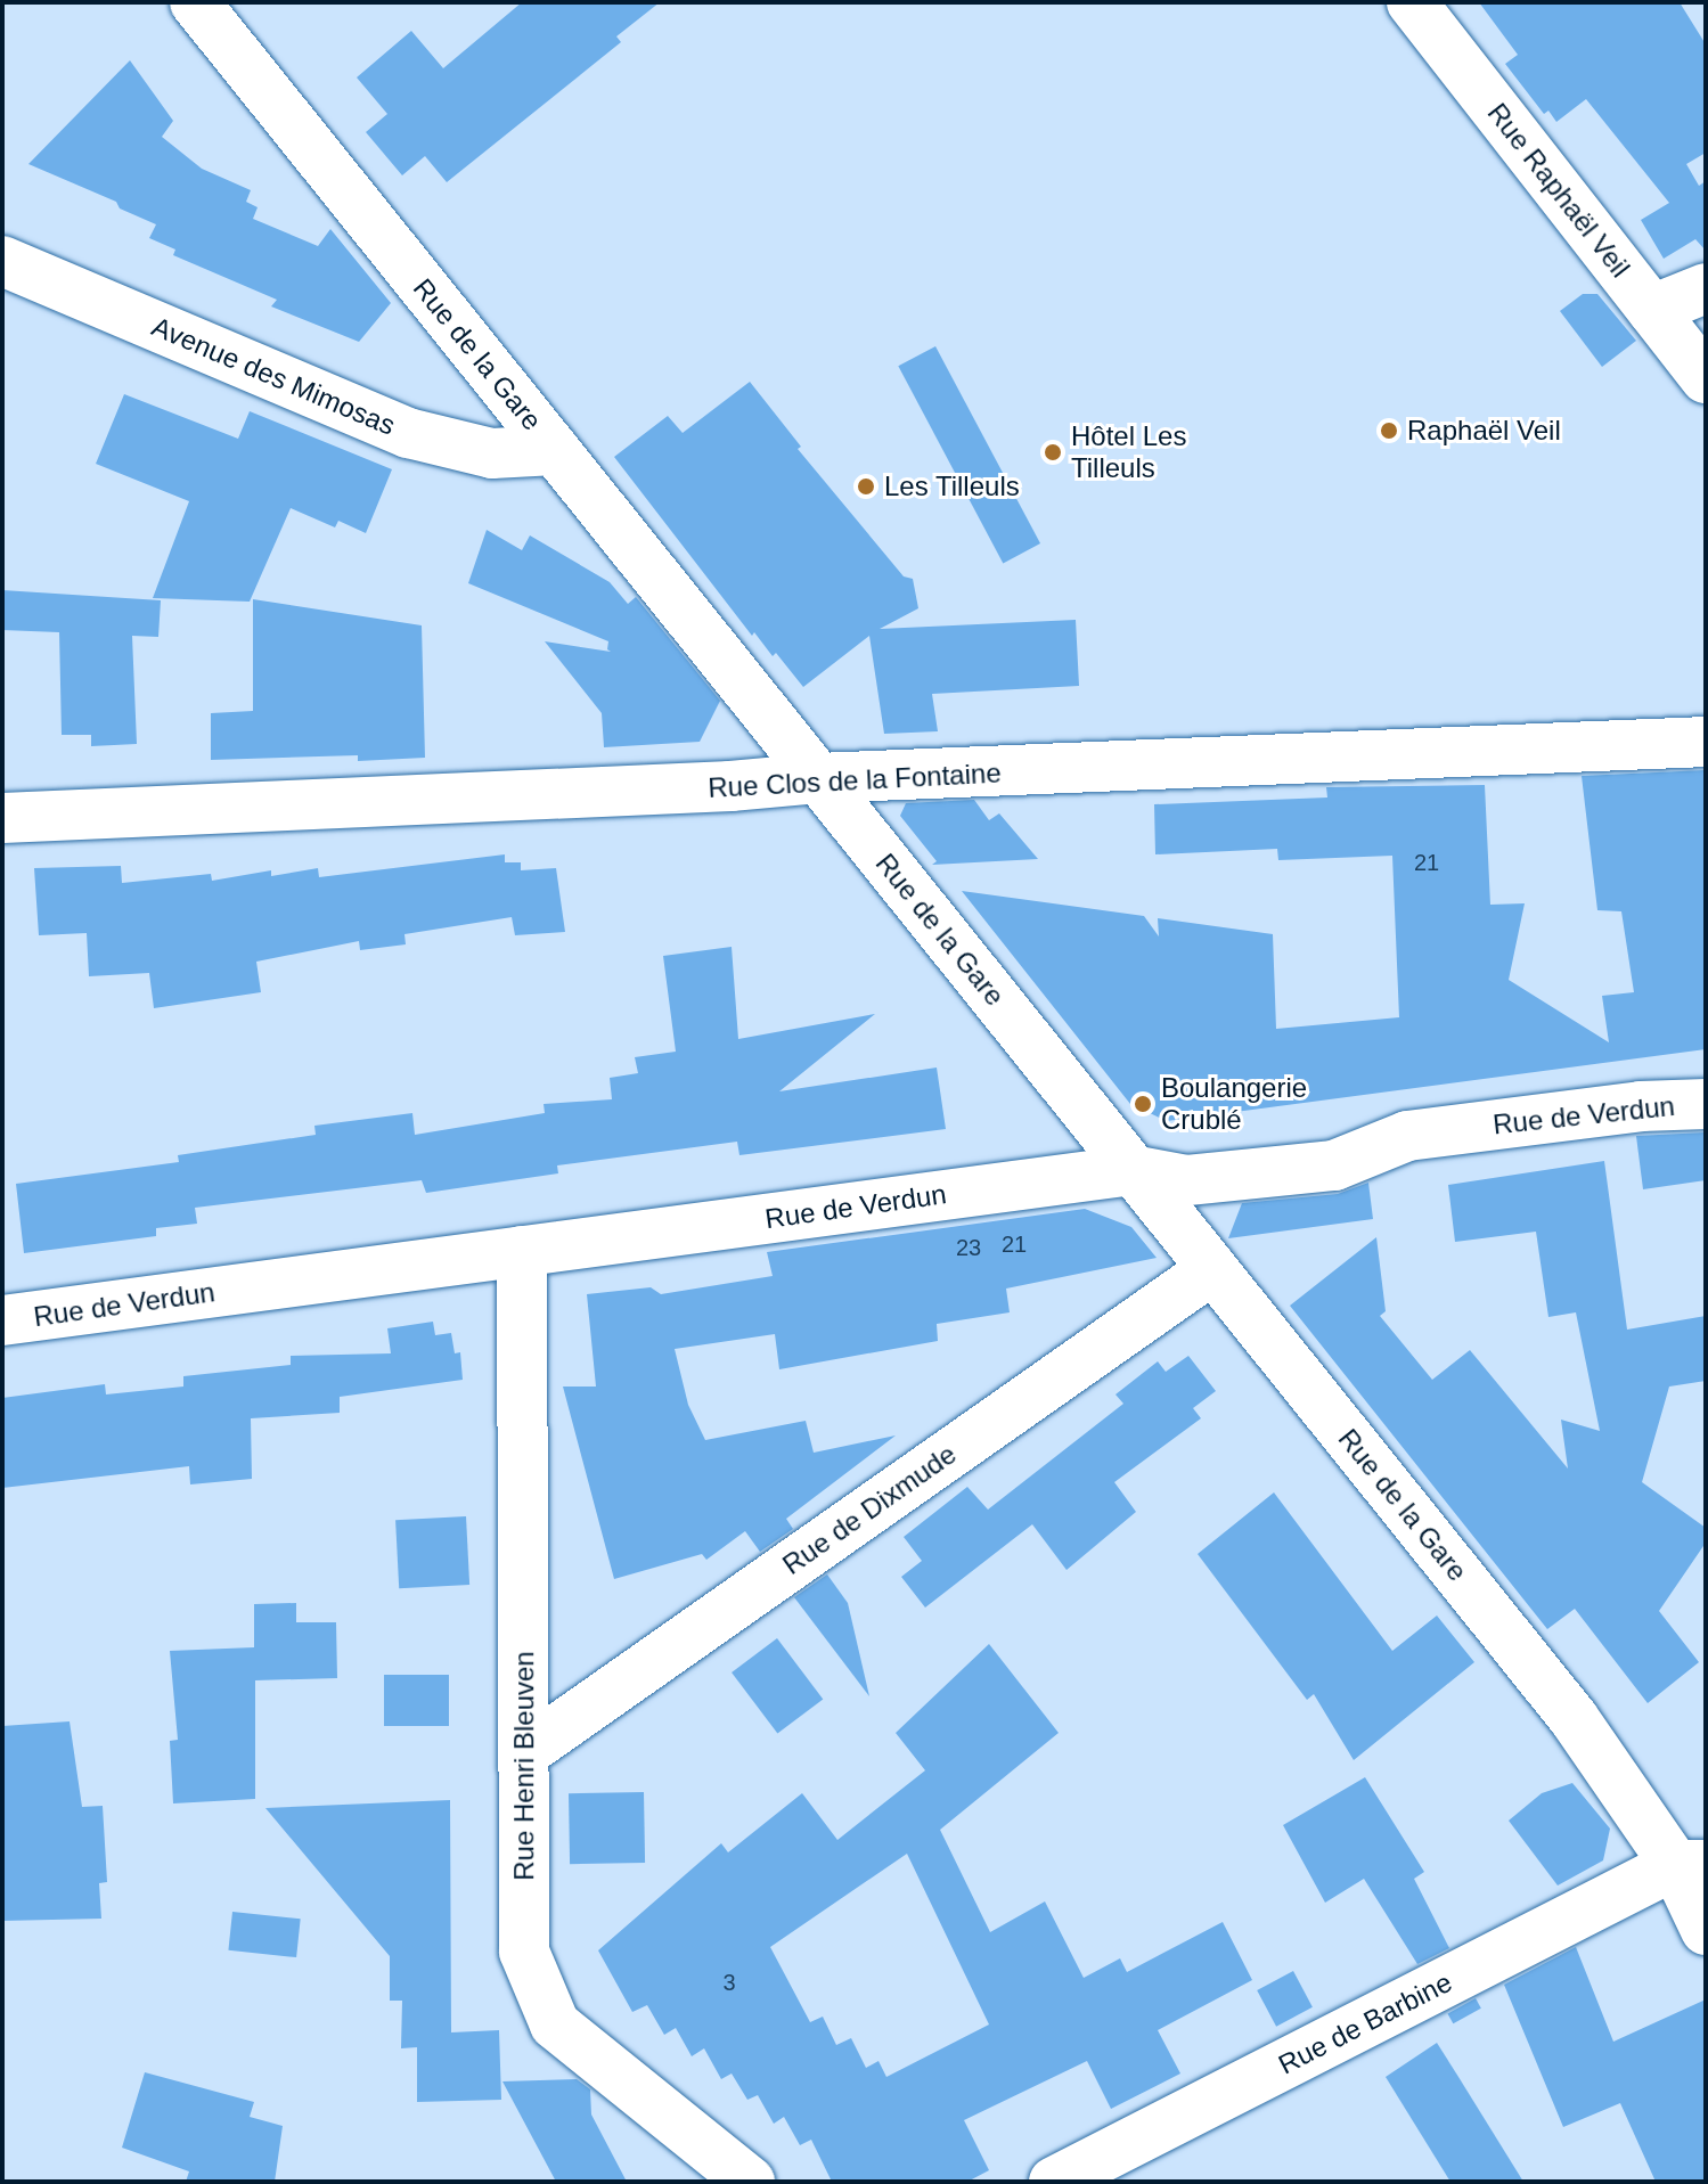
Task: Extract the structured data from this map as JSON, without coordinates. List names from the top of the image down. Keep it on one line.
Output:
{"streets":{"street":["Rue Raphaël Veil","Rue de la Gare","Avenue des Mimosas","Rue Clos de la Fontaine","Rue de Verdun","Rue de Dixmude","Rue Henri Bleuven","Rue de Barbine"]},"crossings":[["Rue de la Gare","Avenue des Mimosas"],["Rue de la Gare","Rue Clos de la Fontaine"],["Rue de la Gare","Rue de Verdun"],["Rue de la Gare","Rue de Dixmude"],["Rue de la Gare","Rue de Barbine"],["Rue de Verdun","Rue Henri Bleuven"],["Rue de Dixmude","Rue Henri Bleuven"]],"places":["Raphaël Veil","Hôtel Les Tilleuls","Les Tilleuls","Boulangerie Crublé"],"house_numbers":["21","21","23","3"]}
